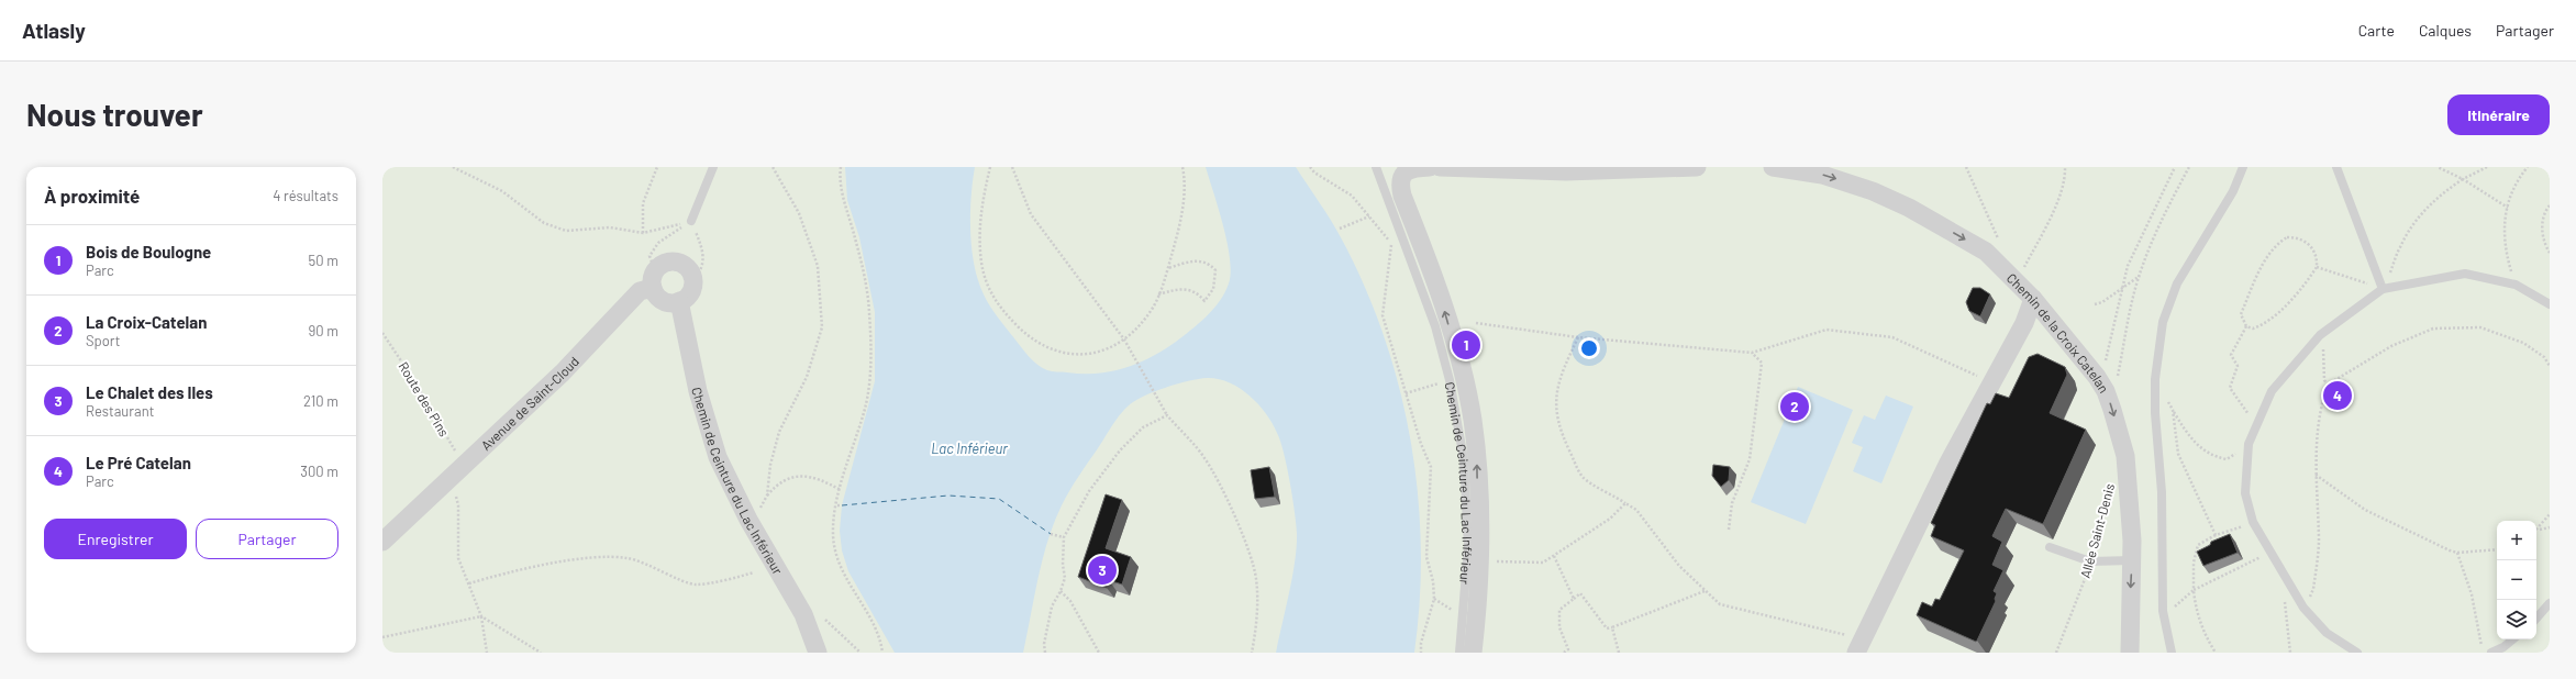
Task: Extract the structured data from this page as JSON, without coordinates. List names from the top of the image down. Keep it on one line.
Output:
{"streets":{"street":["Chemin de la Croix Catelan","Avenue de Saint-Cloud","Chemin de Ceinture du Lac Inférieur"],"path":["Route des Pins","Allée Saint-Denis"]},"crossings":[["Route des Pins","Avenue de Saint-Cloud"],["Avenue de Saint-Cloud","Chemin de Ceinture du Lac Inférieur"]],"one_way":["Chemin de la Croix Catelan"],"water":["Lac Inférieur"],"page":{"header":"Atlasly","nav":["Carte","Calques","Partager"],"buttons":["Itinéraire",["Enregistrer","Partager"]],"title":"Nous trouver","heading":["À proximité","4 résultats"],"list":[{"mark":"1","name":"Bois de Boulogne","note":"Parc","value":"50 m"},{"mark":"2","name":"La Croix-Catelan","note":"Sport","value":"90 m"},{"mark":"3","name":"Le Chalet des Iles","note":"Restaurant","value":"210 m"},{"mark":"4","name":"Le Pré Catelan","note":"Parc","value":"300 m"}],"pins":["1","4","2","3"],"map_buttons":["+","−"]}}
